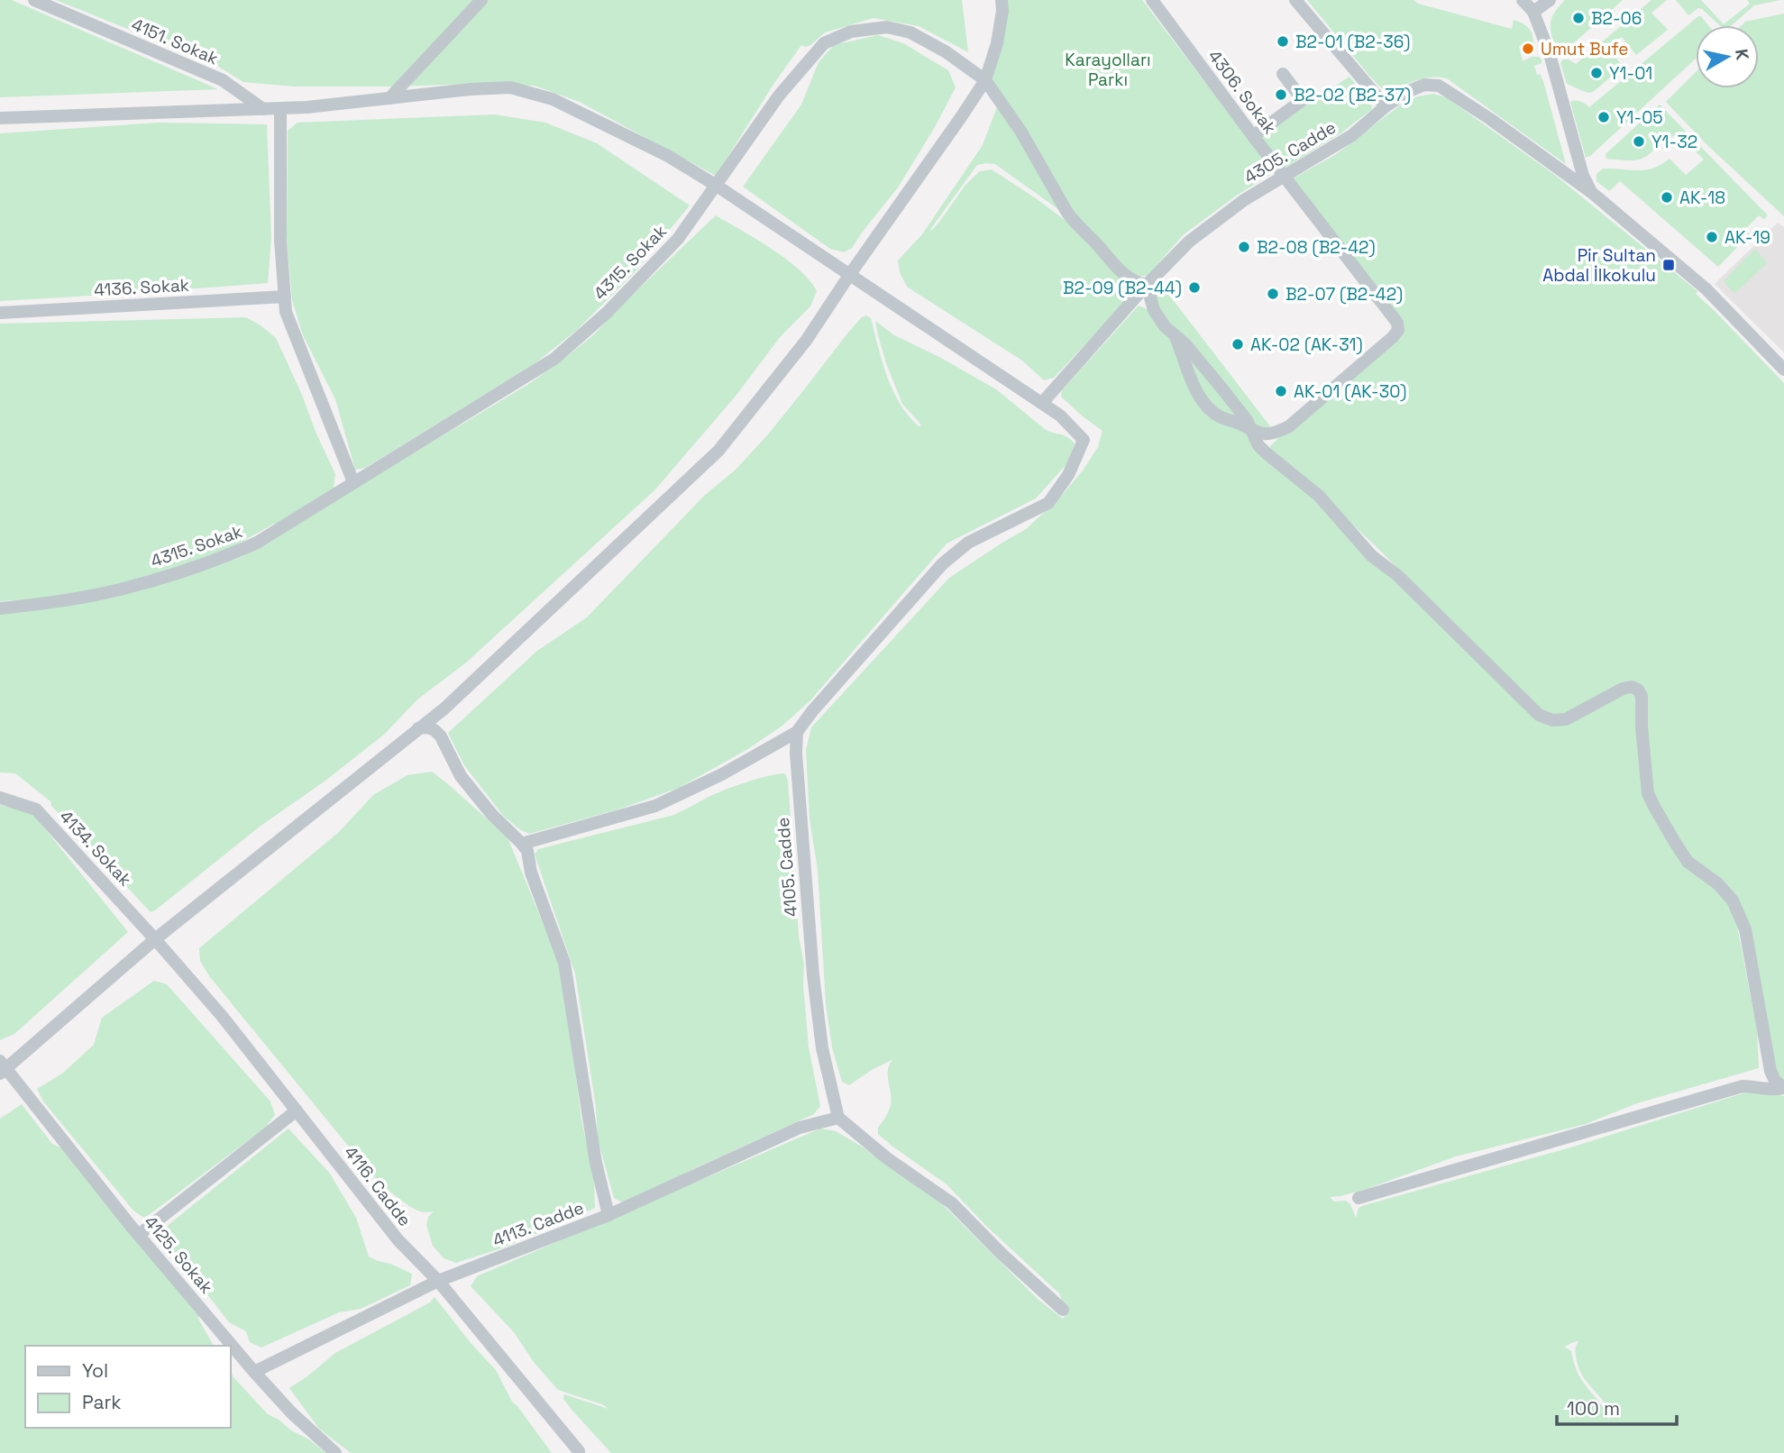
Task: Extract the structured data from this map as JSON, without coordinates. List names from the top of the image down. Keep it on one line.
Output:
{"streets":{"street":["4151. Sokak","4306. Sokak","4305. Cadde","4315. Sokak","4136. Sokak","4134. Sokak","4105. Cadde","4116. Cadde","4113. Cadde","4125. Sokak"]},"crossings":[["4306. Sokak","4305. Cadde"],["4305. Cadde","4315. Sokak"],["4134. Sokak","4116. Cadde"],["4105. Cadde","4113. Cadde"],["4116. Cadde","4113. Cadde"],["4113. Cadde","4125. Sokak"]],"parks":["Karayolları Parkı"],"places":{"other":["B2-06","B2-01 (B2-36)","Umut Bufe","Y1-01","B2-02 (B2-37)","Y1-05","Y1-32","AK-18","AK-19","B2-08 (B2-42)","B2-09 (B2-44)","B2-07 (B2-42)","AK-02 (AK-31)","AK-01 (AK-30)"],"transit":["Pir Sultan Abdal İlkokulu"]},"legend":["Yol","Park"],"scale_bar":"100 m","north":"right"}
